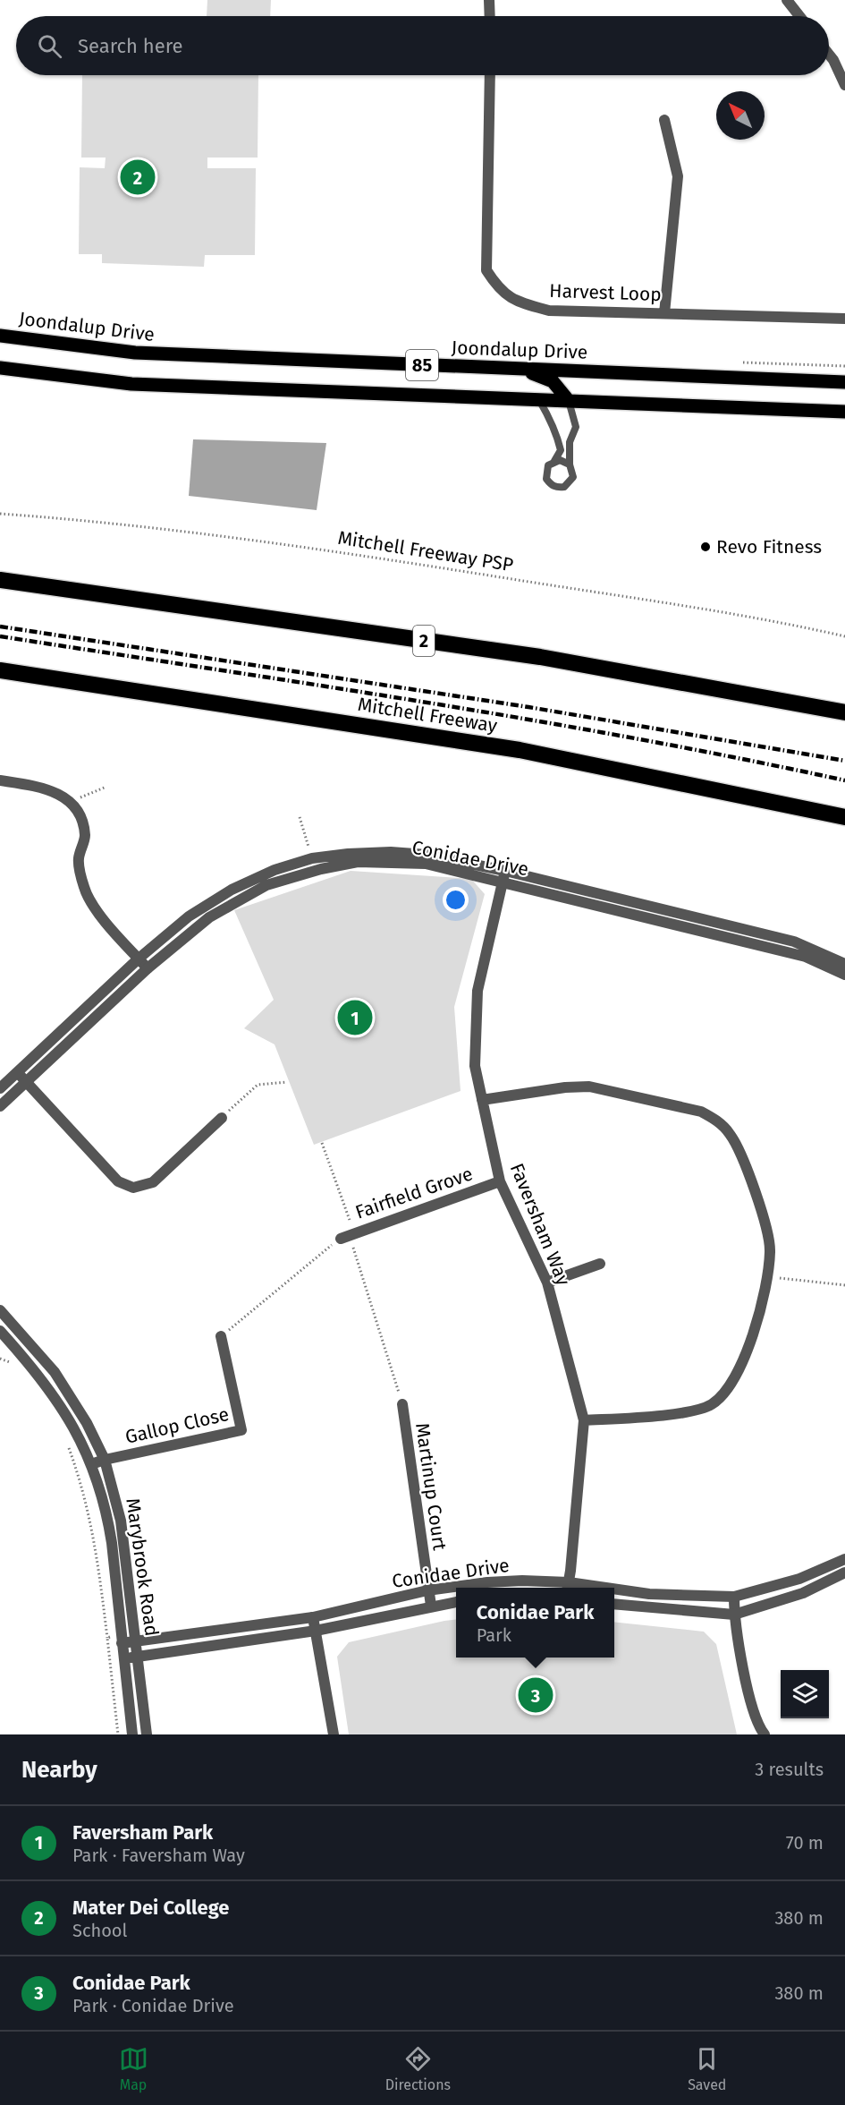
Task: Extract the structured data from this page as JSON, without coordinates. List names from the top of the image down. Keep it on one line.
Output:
{"streets":{"highway":["2","Mitchell Freeway"],"main road":["Joondalup Drive","85"],"street":["Harvest Loop","Conidae Drive","Fairfield Grove","Faversham Way","Gallop Close","Martinup Court","Marybrook Road"],"path":["Mitchell Freeway PSP"]},"crossings":[["Conidae Drive","Faversham Way"],["Conidae Drive","Martinup Court"],["Conidae Drive","Marybrook Road"],["Fairfield Grove","Faversham Way"],["Gallop Close","Marybrook Road"]],"places":["Revo Fitness"],"north":"top left","page":{"search":"Search here","pins":["2","1","3"],"popup":["Conidae Park","Park"],"heading":["Nearby","3 results"],"list":[{"mark":"1","name":"Faversham Park","note":"Park · Faversham Way","value":"70 m"},{"mark":"2","name":"Mater Dei College","note":"School","value":"380 m"},{"mark":"3","name":"Conidae Park","note":"Park · Conidae Drive","value":"380 m"}],"nav":["Map","Directions","Saved"]}}
